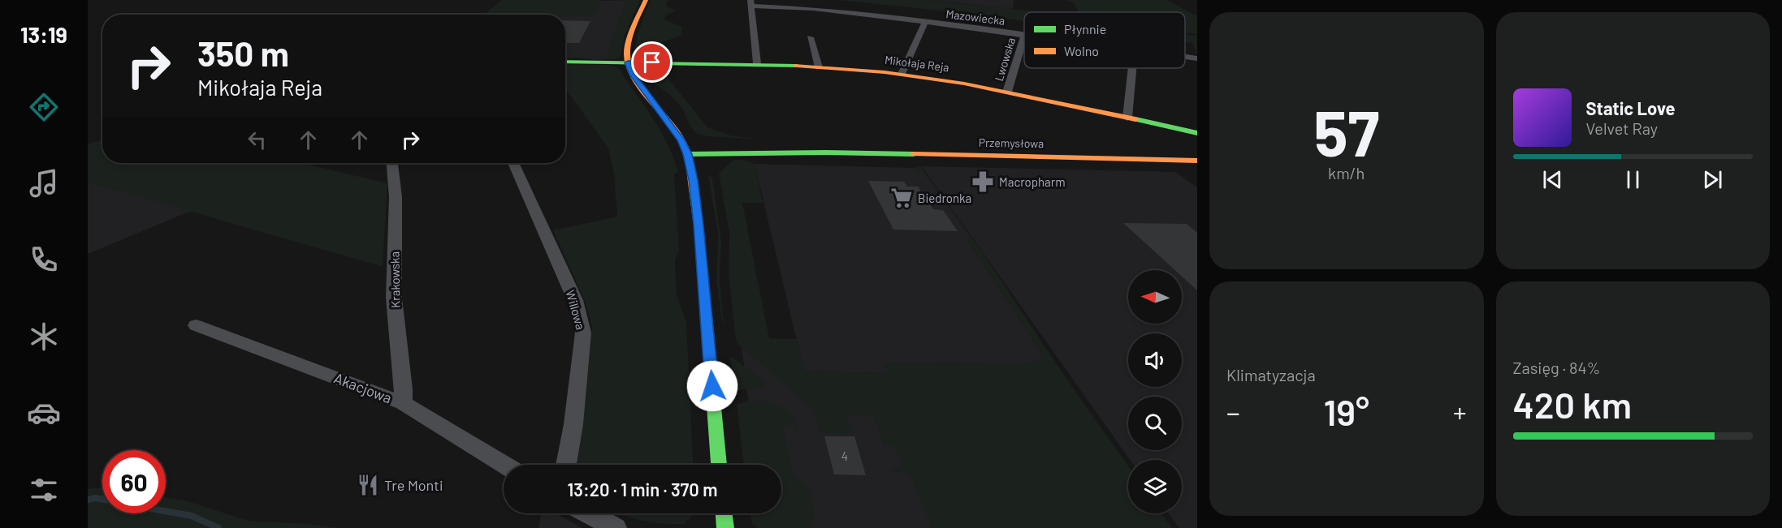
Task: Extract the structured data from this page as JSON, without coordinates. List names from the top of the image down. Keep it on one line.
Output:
{"streets":{"main road":["Mikołaja Reja","Przemysłowa"],"street":["Mazowiecka","Lwowska","Krakowska","Willowa","Akacjowa"]},"crossings":[["Lwowska","Mikołaja Reja"],["Krakowska","Akacjowa"]],"places":{"pharmacy":["Macropharm"],"supermarket":["Biedronka"],"restaurant":["Tre Monti"]},"house_numbers":["4"],"legend":["Płynnie","Wolno"],"north":"left","page":{"tabs":"13:19","tile":[["57","km/h"],"Klimatyzacja",["Zasięg · 84%","420 km"]],"turn":["350 m","Mikołaja Reja"],"song":["Static Love","Velvet Ray"],"heat":["−","19°","+"],"limit":"60","trip":"13:20 · 1 min · 370 m"}}
